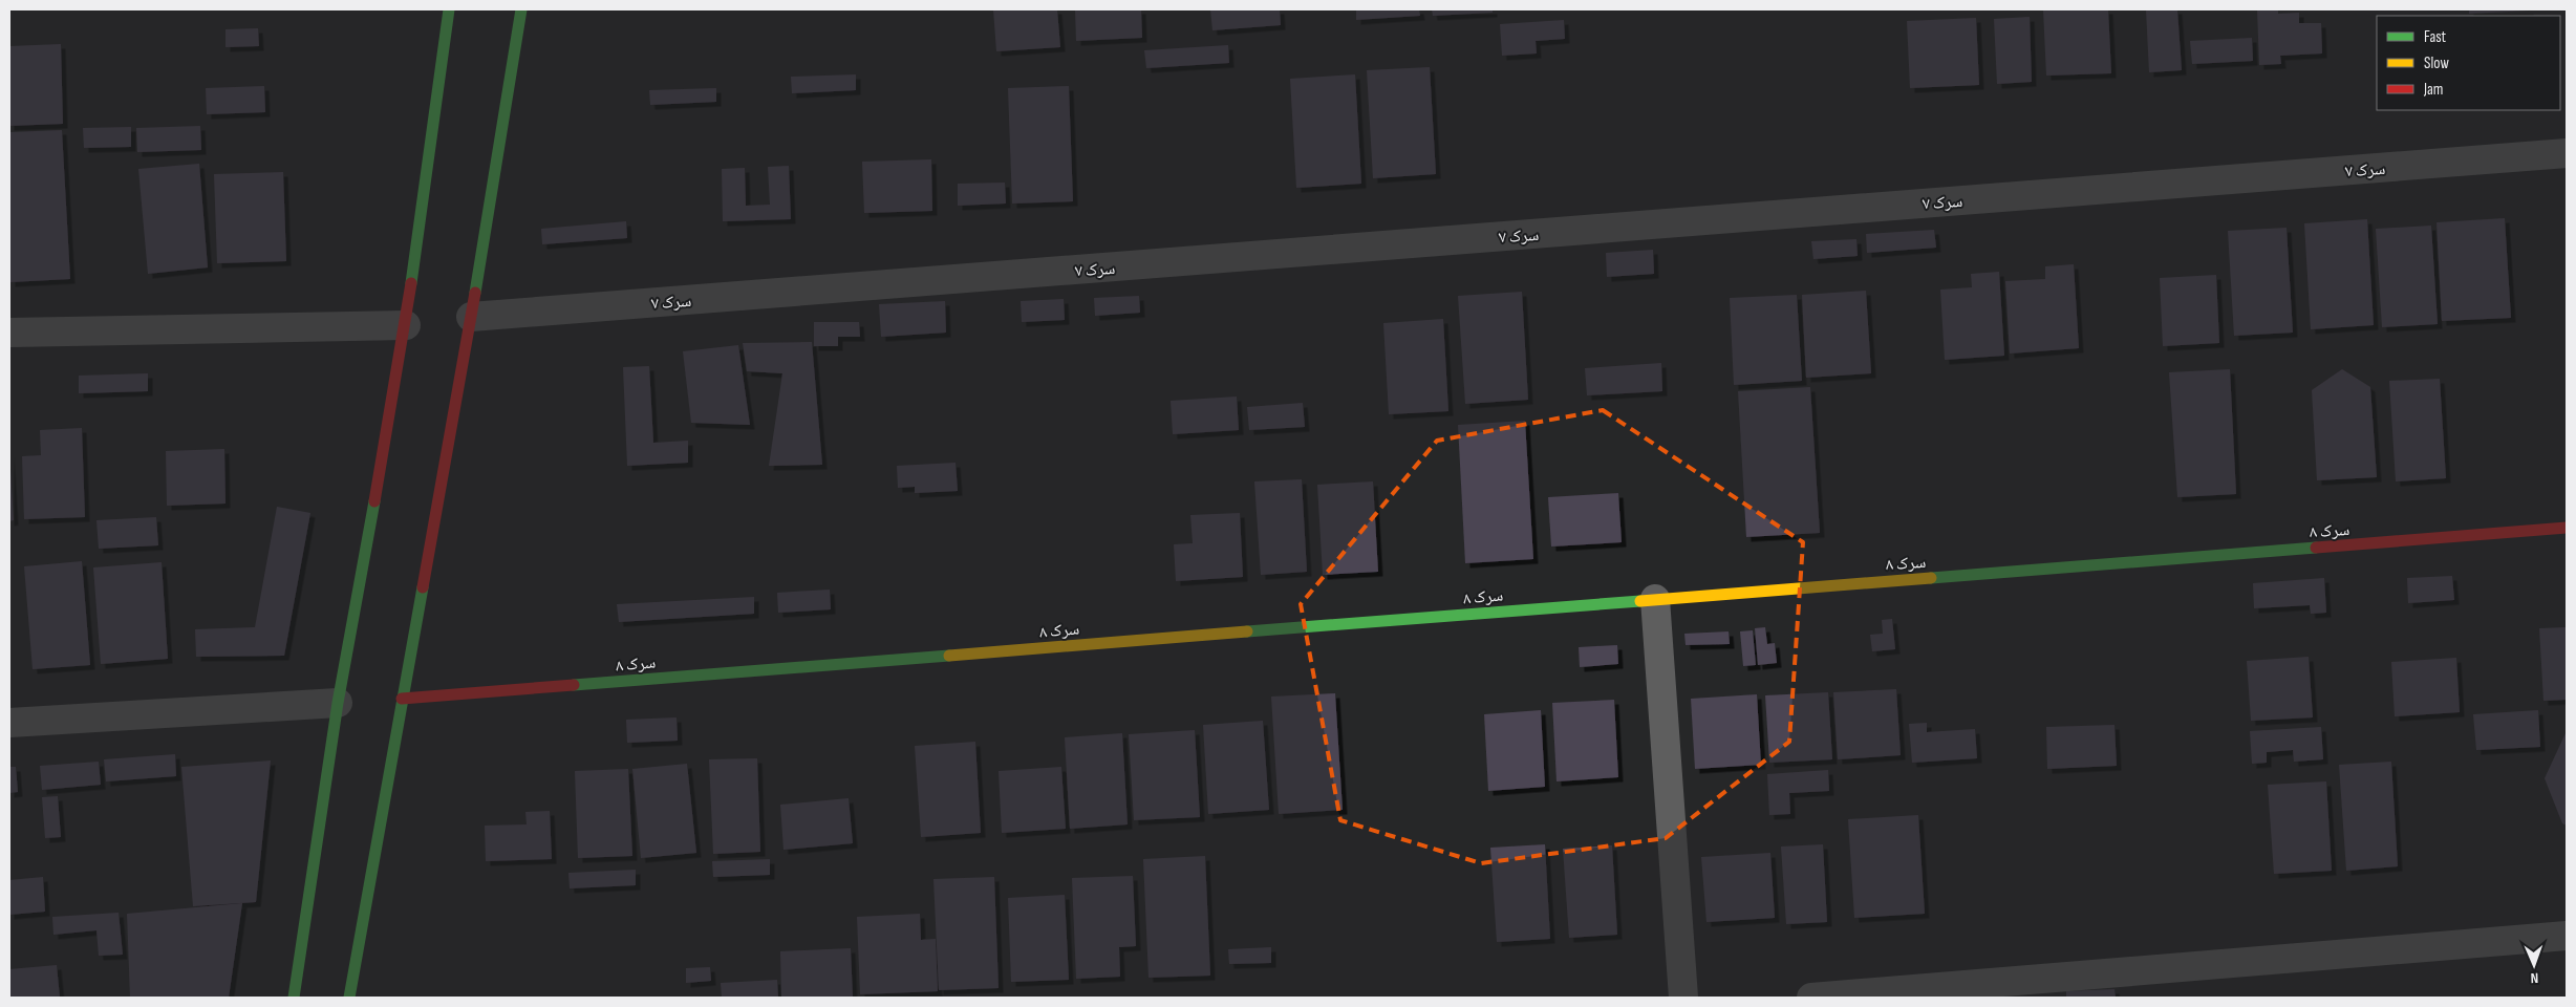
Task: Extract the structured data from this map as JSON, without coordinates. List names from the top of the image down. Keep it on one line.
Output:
{"streets":{"street":["سرک ۷","سرک ۸"]},"legend":["Fast","Slow","Jam"],"north":"bottom"}
